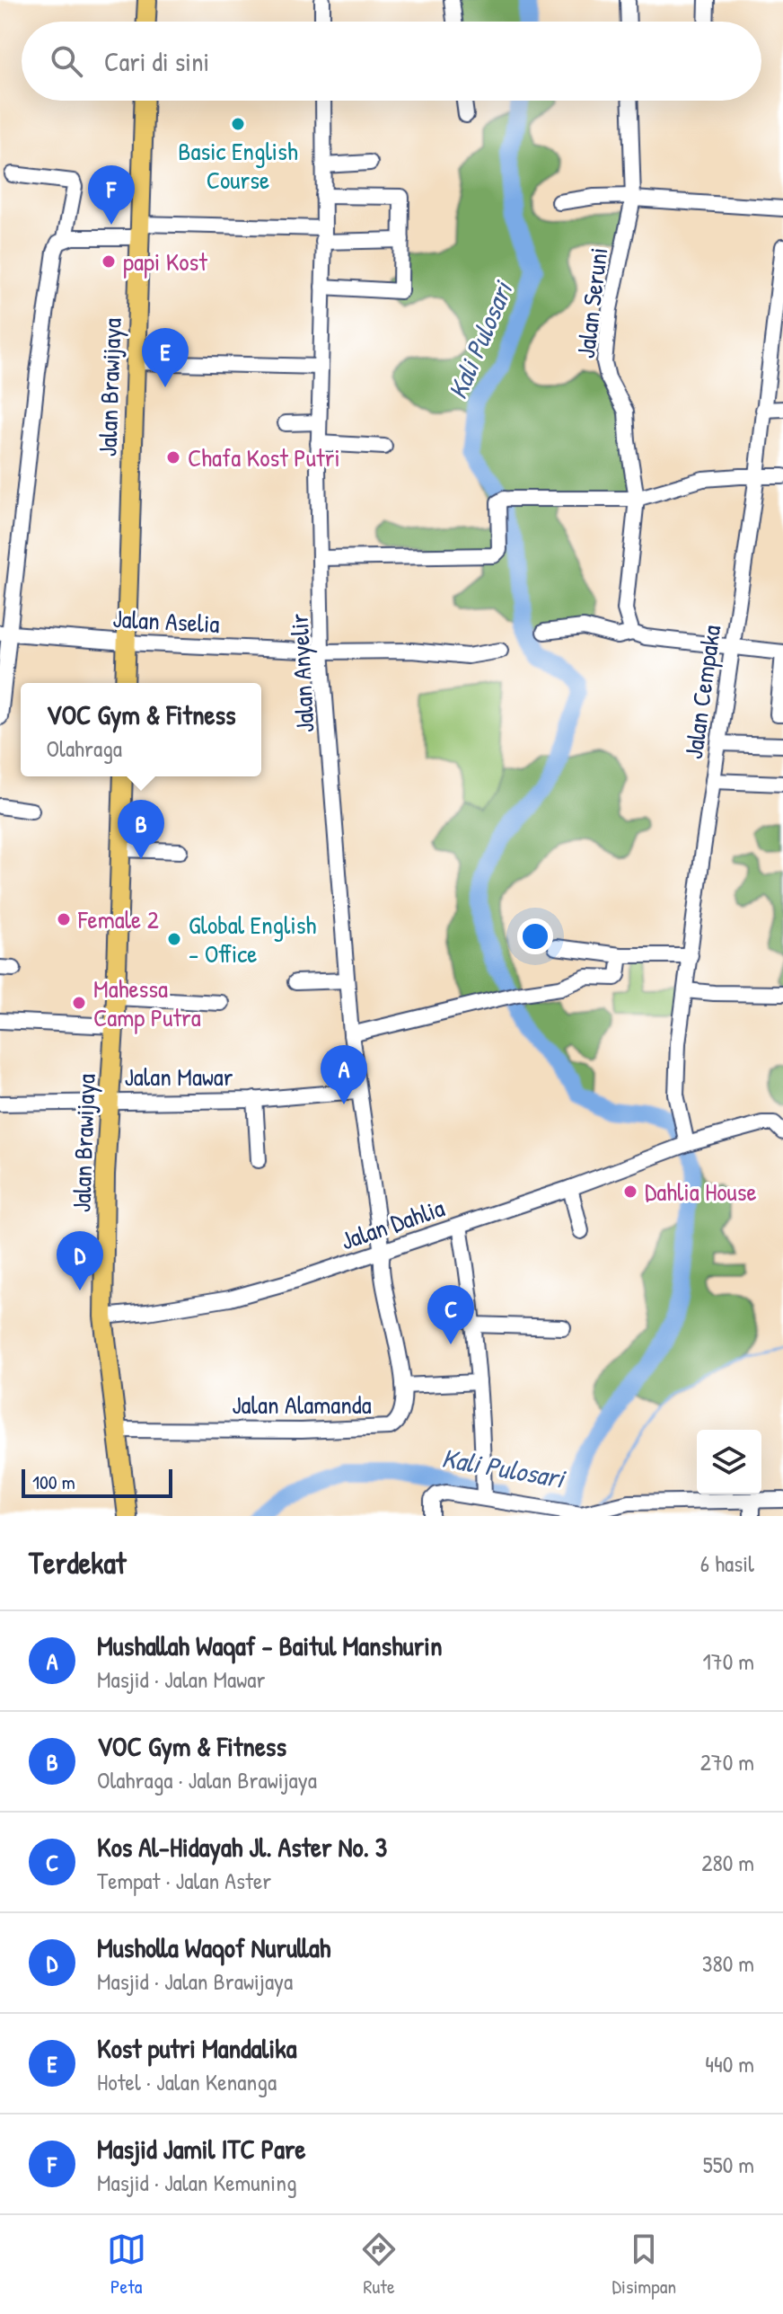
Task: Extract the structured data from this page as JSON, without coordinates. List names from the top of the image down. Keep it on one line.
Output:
{"streets":{"main road":["Jalan Brawijaya"],"street":["Jalan Seruni","Jalan Aselia","Jalan Anyelir","Jalan Cempaka","Jalan Mawar","Jalan Dahlia","Jalan Alamanda"]},"crossings":[["Jalan Brawijaya","Jalan Aselia"],["Jalan Brawijaya","Jalan Mawar"],["Jalan Brawijaya","Jalan Dahlia"],["Jalan Brawijaya","Jalan Alamanda"],["Jalan Aselia","Jalan Anyelir"],["Jalan Anyelir","Jalan Mawar"],["Jalan Anyelir","Jalan Dahlia"],["Jalan Anyelir","Jalan Alamanda"],["Jalan Cempaka","Jalan Dahlia"],["Jalan Dahlia","Jalan Alamanda"]],"water":["Kali Pulosari"],"places":["Basic English Course","papi Kost","Chafa Kost Putri","Female 2","Global English - Office","Mahessa Camp Putra","Dahlia House"],"scale_bar":"100 m","page":{"search":"Cari di sini","pins":["F","E","B","A","D","C"],"popup":["VOC Gym & Fitness","Olahraga"],"scale":"100 m","heading":["Terdekat","6 hasil"],"list":[{"mark":"A","name":"Mushallah Waqaf - Baitul Manshurin","note":"Masjid · Jalan Mawar","value":"170 m"},{"mark":"B","name":"VOC Gym & Fitness","note":"Olahraga · Jalan Brawijaya","value":"270 m"},{"mark":"C","name":"Kos Al-Hidayah Jl. Aster No. 3","note":"Tempat · Jalan Aster","value":"280 m"},{"mark":"D","name":"Musholla Waqof Nurullah","note":"Masjid · Jalan Brawijaya","value":"380 m"},{"mark":"E","name":"Kost putri Mandalika","note":"Hotel · Jalan Kenanga","value":"440 m"},{"mark":"F","name":"Masjid Jamil ITC Pare","note":"Masjid · Jalan Kemuning","value":"550 m"}],"nav":["Peta","Rute","Disimpan"]}}
